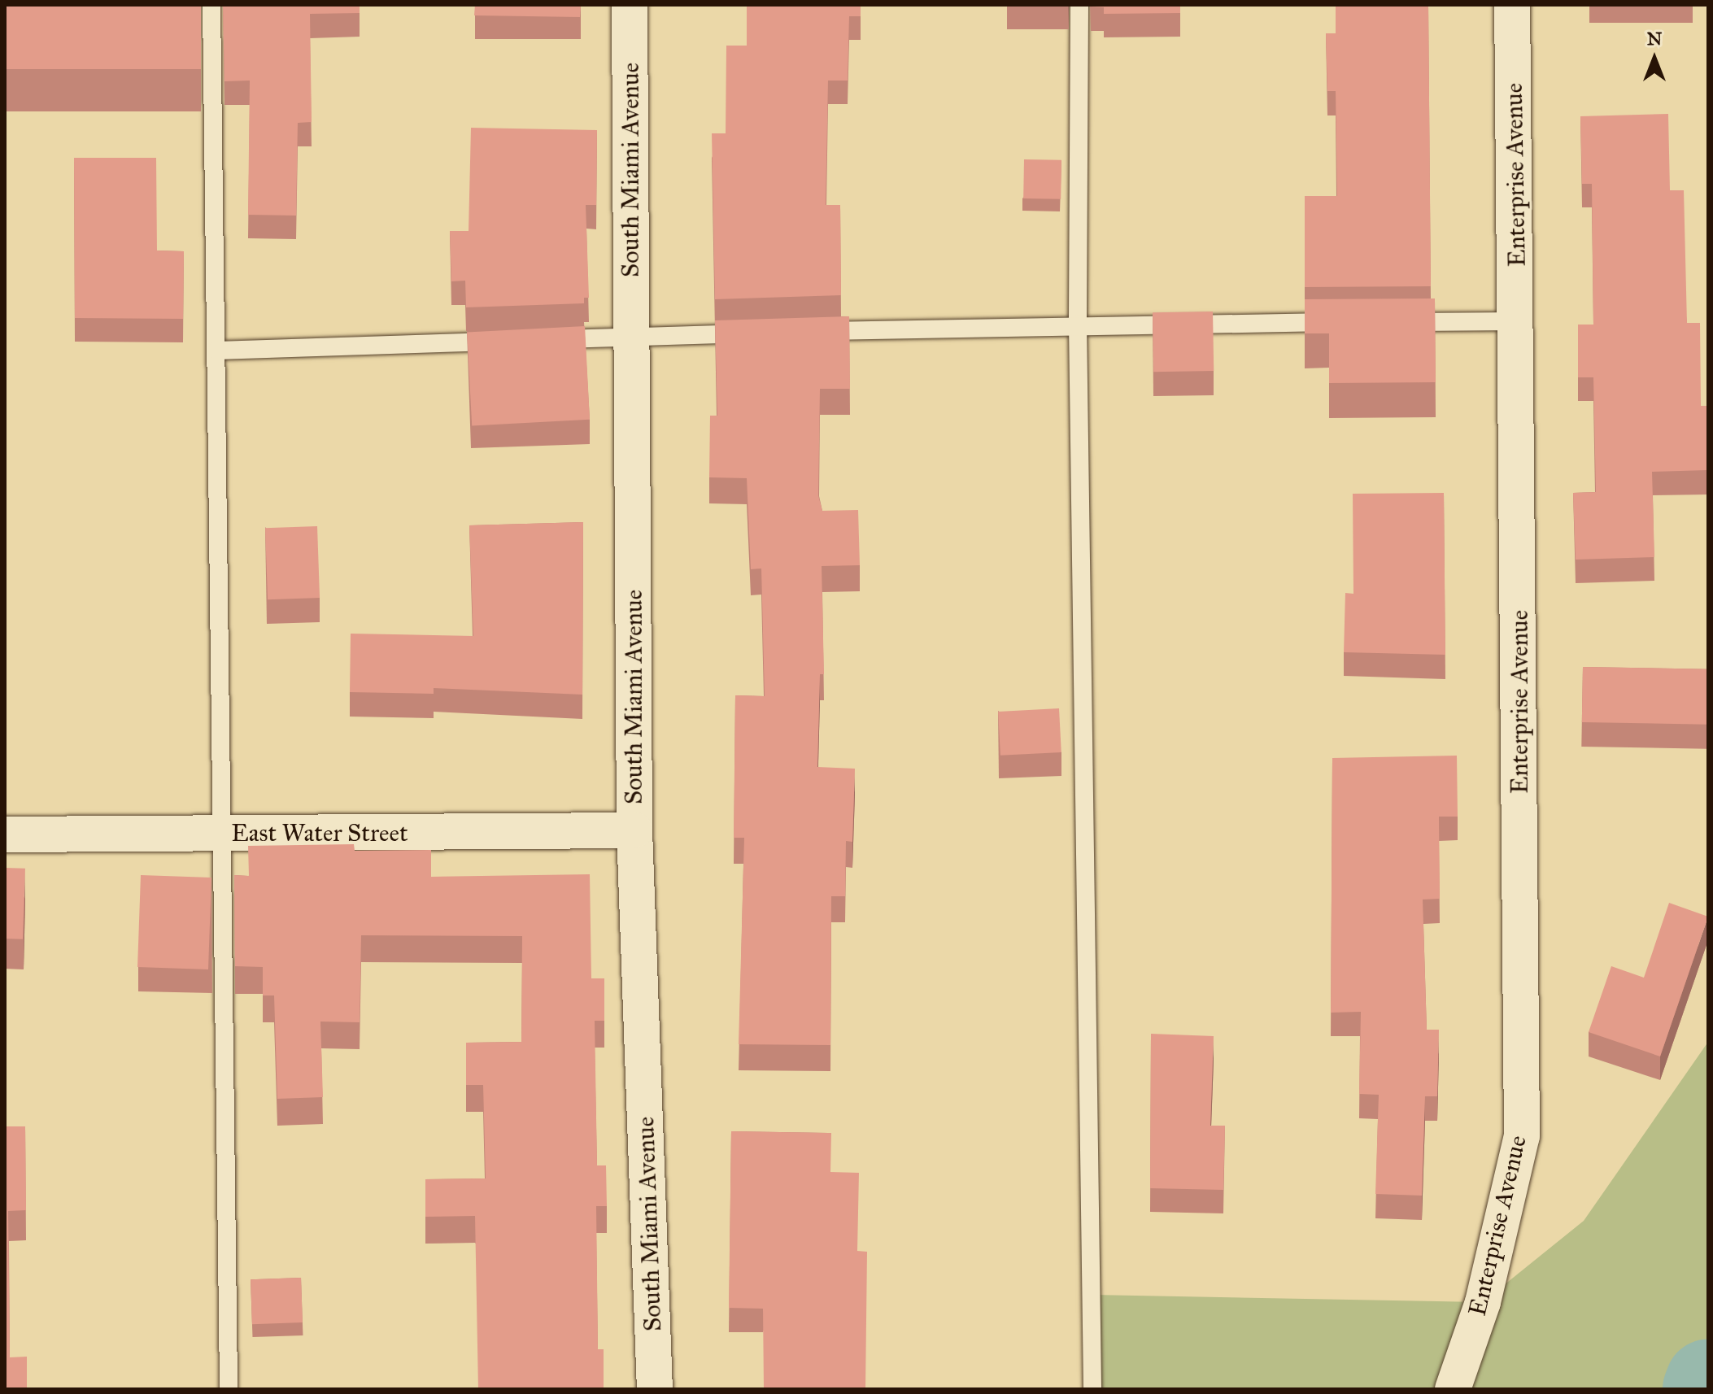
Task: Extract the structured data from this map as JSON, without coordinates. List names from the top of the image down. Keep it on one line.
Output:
{"streets":{"street":["South Miami Avenue","Enterprise Avenue","East Water Street"]},"crossings":[["South Miami Avenue","East Water Street"]],"north":"top"}
